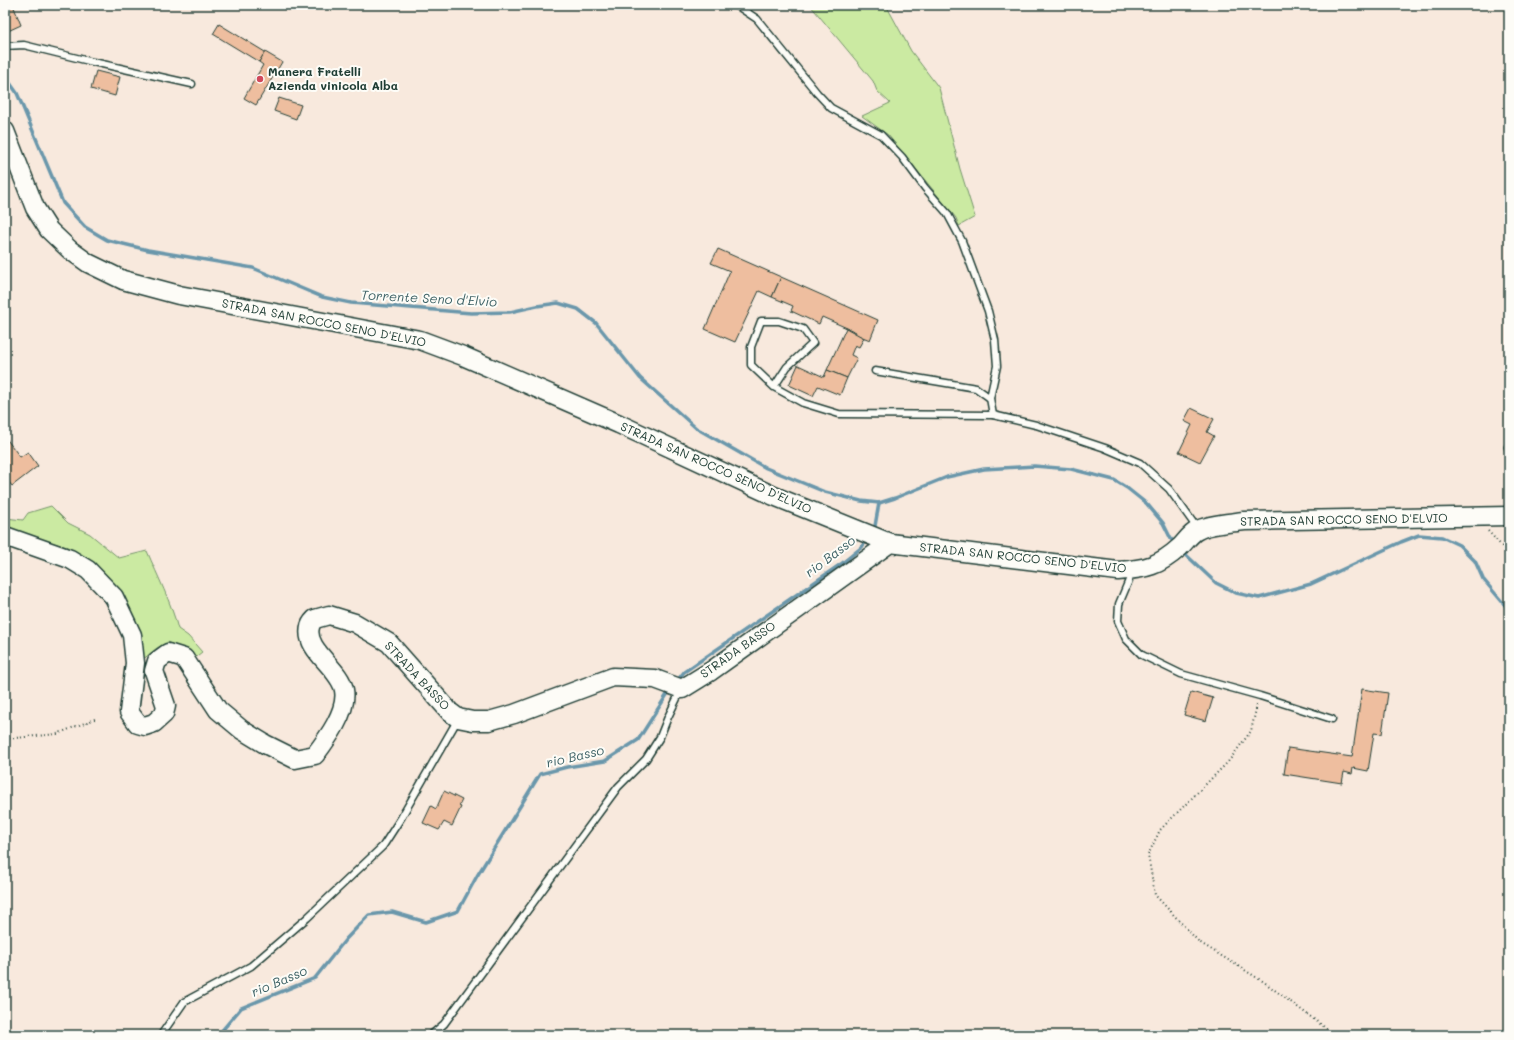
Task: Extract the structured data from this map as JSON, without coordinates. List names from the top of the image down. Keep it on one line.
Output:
{"streets":{"street":["STRADA SAN ROCCO SENO D'ELVIO","STRADA BASSO"]},"crossings":[["STRADA SAN ROCCO SENO D'ELVIO","STRADA BASSO"]],"water":["Torrente Seno d'Elvio","rio Basso"],"places":["Manera Fratelli Azienda vinicola Alba"]}
